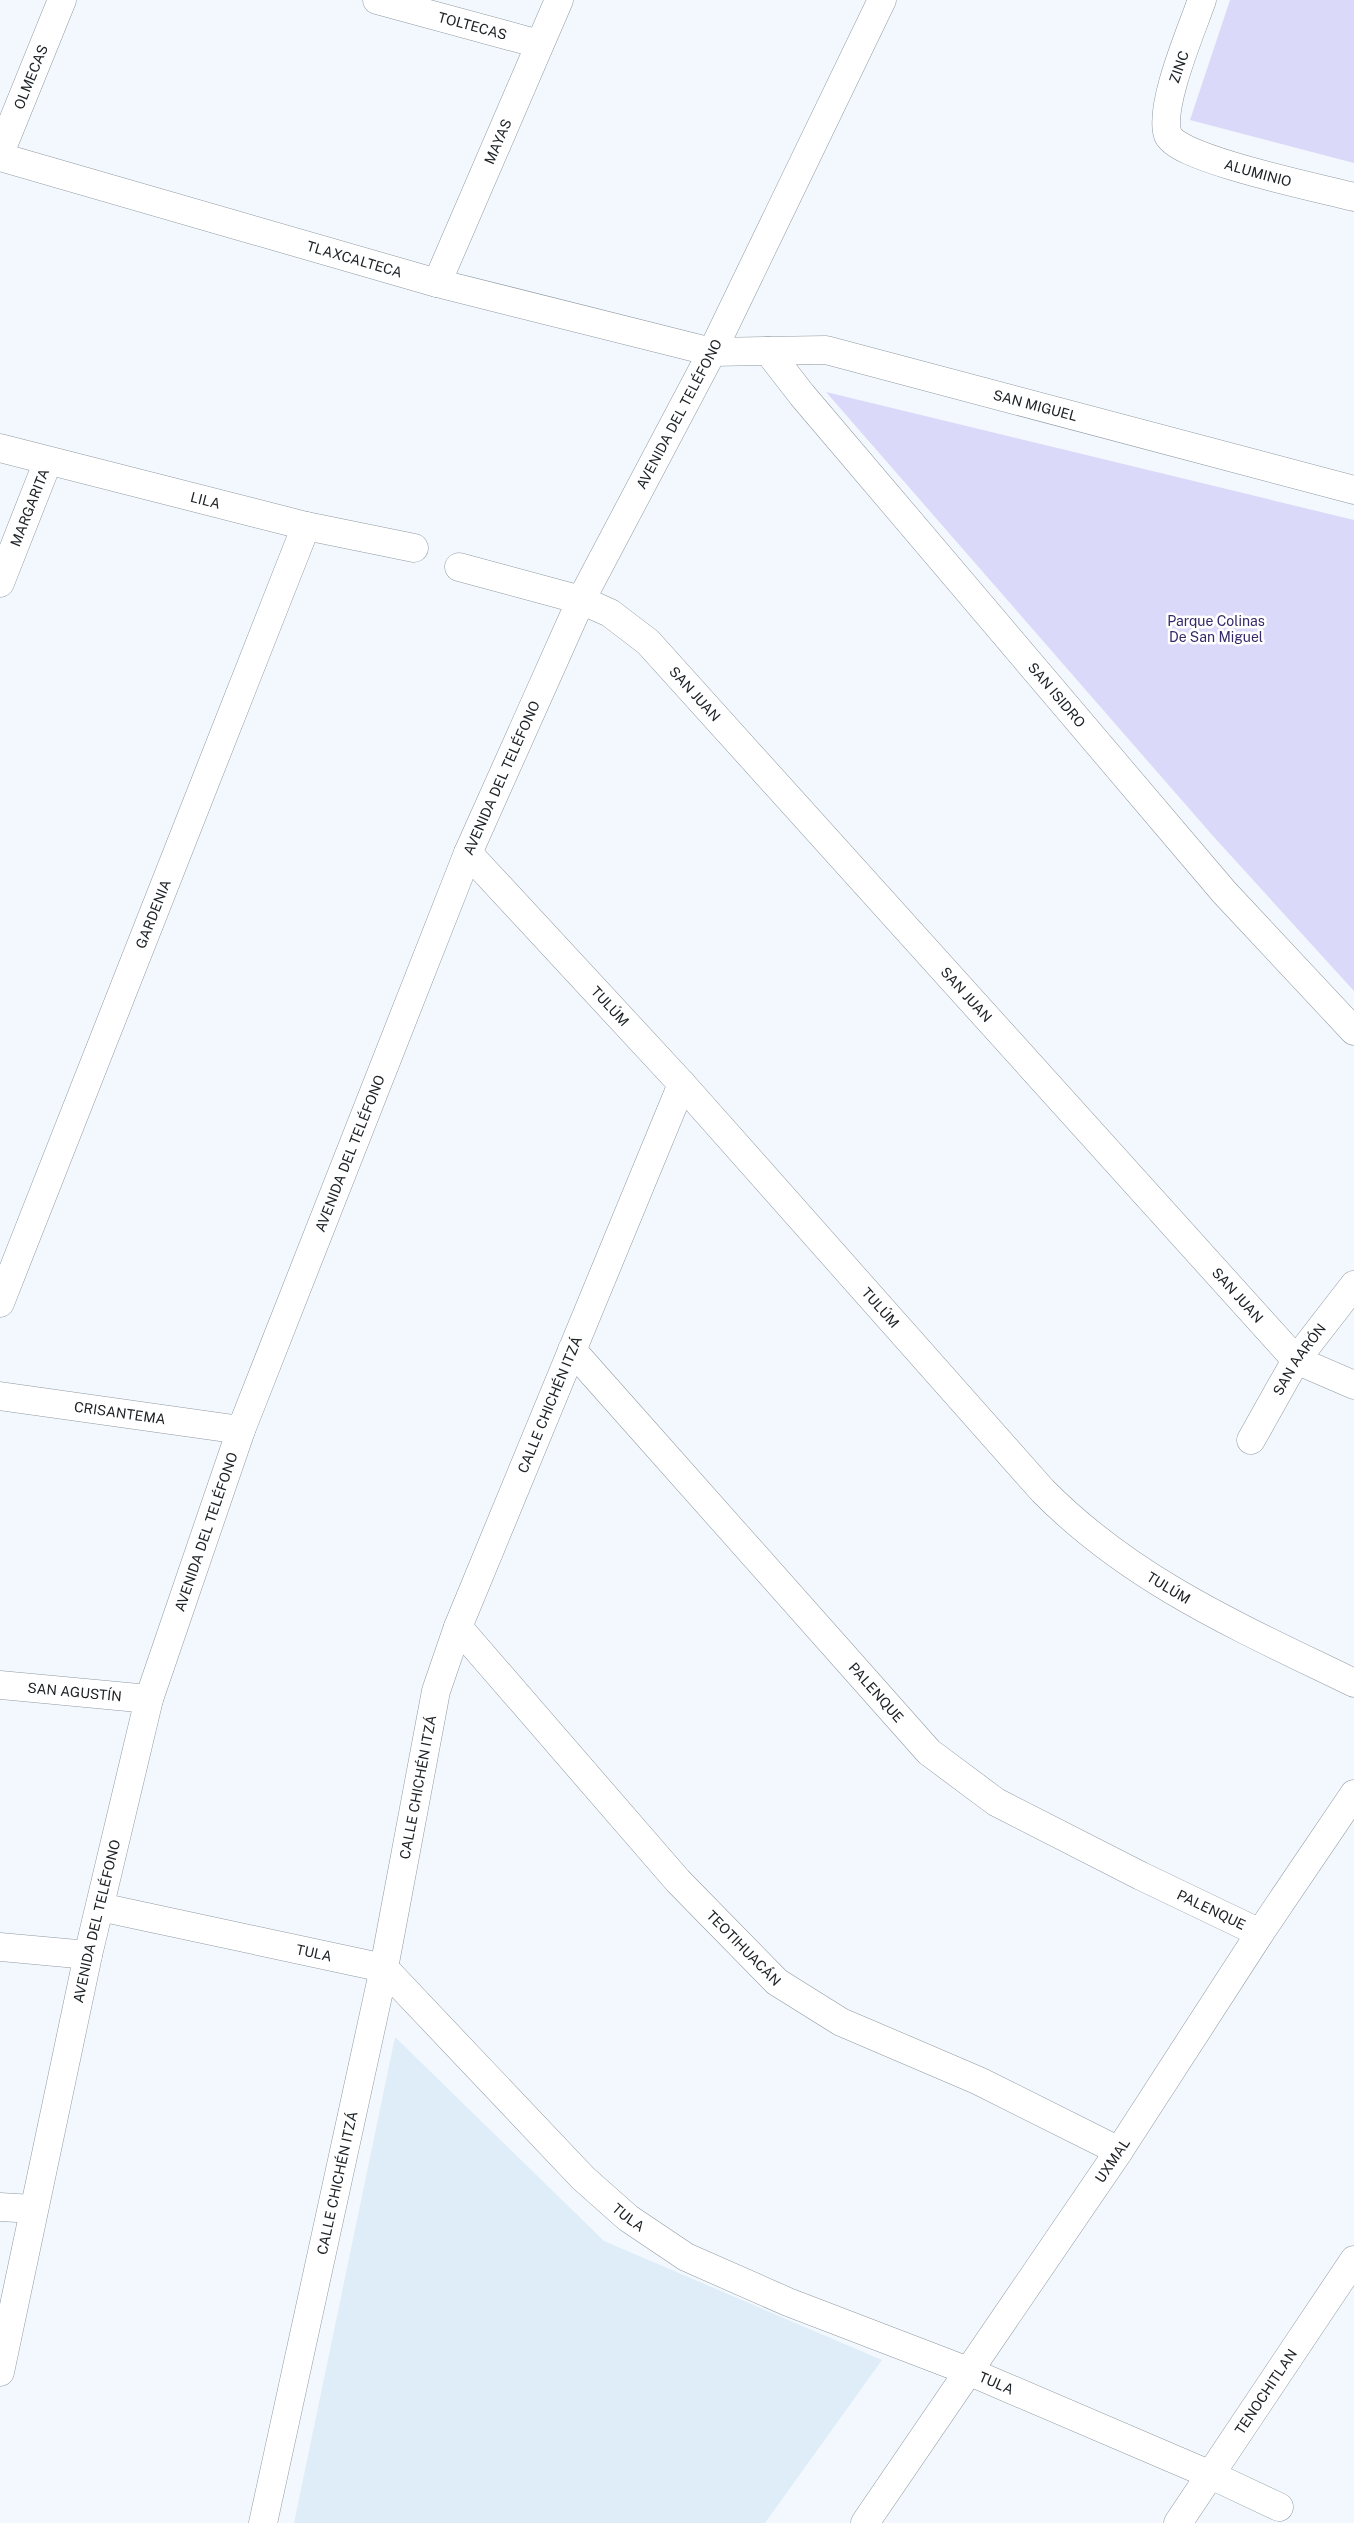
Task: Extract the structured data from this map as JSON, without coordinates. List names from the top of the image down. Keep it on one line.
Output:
{"streets":{"street":["TOLTECAS","ZINC","OLMECAS","MAYAS","ALUMINIO","TLAXCALTECA","SAN MIGUEL","AVENIDA DEL TELÉFONO","LILA","MARGARITA","SAN JUAN","SAN ISIDRO","GARDENIA","TULÚM","SAN AARÓN","CALLE CHICHÉN ITZÁ","CRISANTEMA","SAN AGUSTÍN","PALENQUE","TEOTIHUACÁN","TULA","UXMAL","TENOCHITLAN"]},"crossings":[["TOLTECAS","MAYAS"],["ZINC","ALUMINIO"],["MAYAS","TLAXCALTECA"],["TLAXCALTECA","SAN MIGUEL"],["TLAXCALTECA","AVENIDA DEL TELÉFONO"],["SAN MIGUEL","AVENIDA DEL TELÉFONO"],["SAN MIGUEL","SAN ISIDRO"],["AVENIDA DEL TELÉFONO","SAN JUAN"],["AVENIDA DEL TELÉFONO","TULÚM"],["AVENIDA DEL TELÉFONO","CRISANTEMA"],["AVENIDA DEL TELÉFONO","SAN AGUSTÍN"],["AVENIDA DEL TELÉFONO","TULA"],["LILA","MARGARITA"],["LILA","GARDENIA"],["SAN JUAN","SAN AARÓN"],["TULÚM","CALLE CHICHÉN ITZÁ"],["CALLE CHICHÉN ITZÁ","PALENQUE"],["CALLE CHICHÉN ITZÁ","TEOTIHUACÁN"],["CALLE CHICHÉN ITZÁ","TULA"],["PALENQUE","UXMAL"],["TEOTIHUACÁN","UXMAL"],["TULA","UXMAL"],["TULA","TENOCHITLAN"]],"parks":["Parque Colinas De San Miguel"]}
